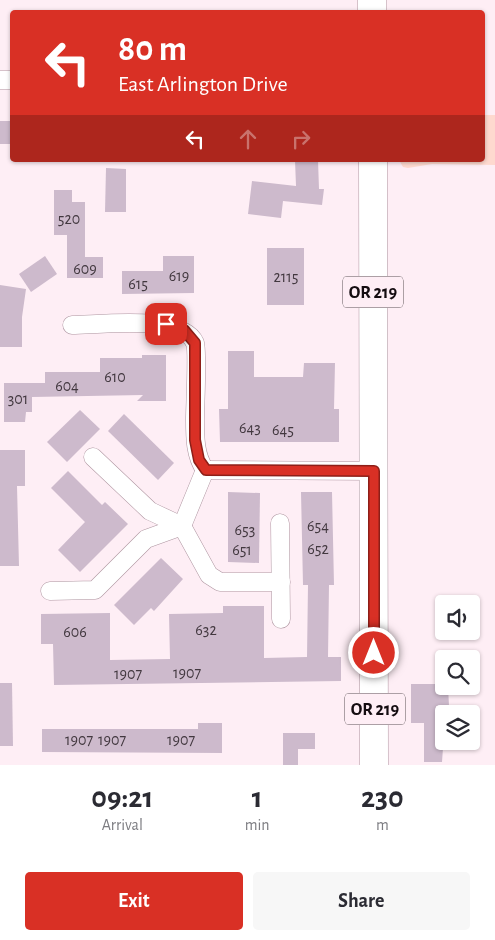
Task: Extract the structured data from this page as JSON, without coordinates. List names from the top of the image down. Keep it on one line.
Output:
{"streets":{"main road":["OR 219"]},"house_numbers":["520","609","619","2115","615","610","604","301","643","645","654","653","652","651","632","606","1907","1907","1907","1907","1907"],"page":{"turn":["80 m","East Arlington Drive"],"eta":["09:21","Arrival","1","min","230","m"],"buttons":["Exit","Share"]}}
